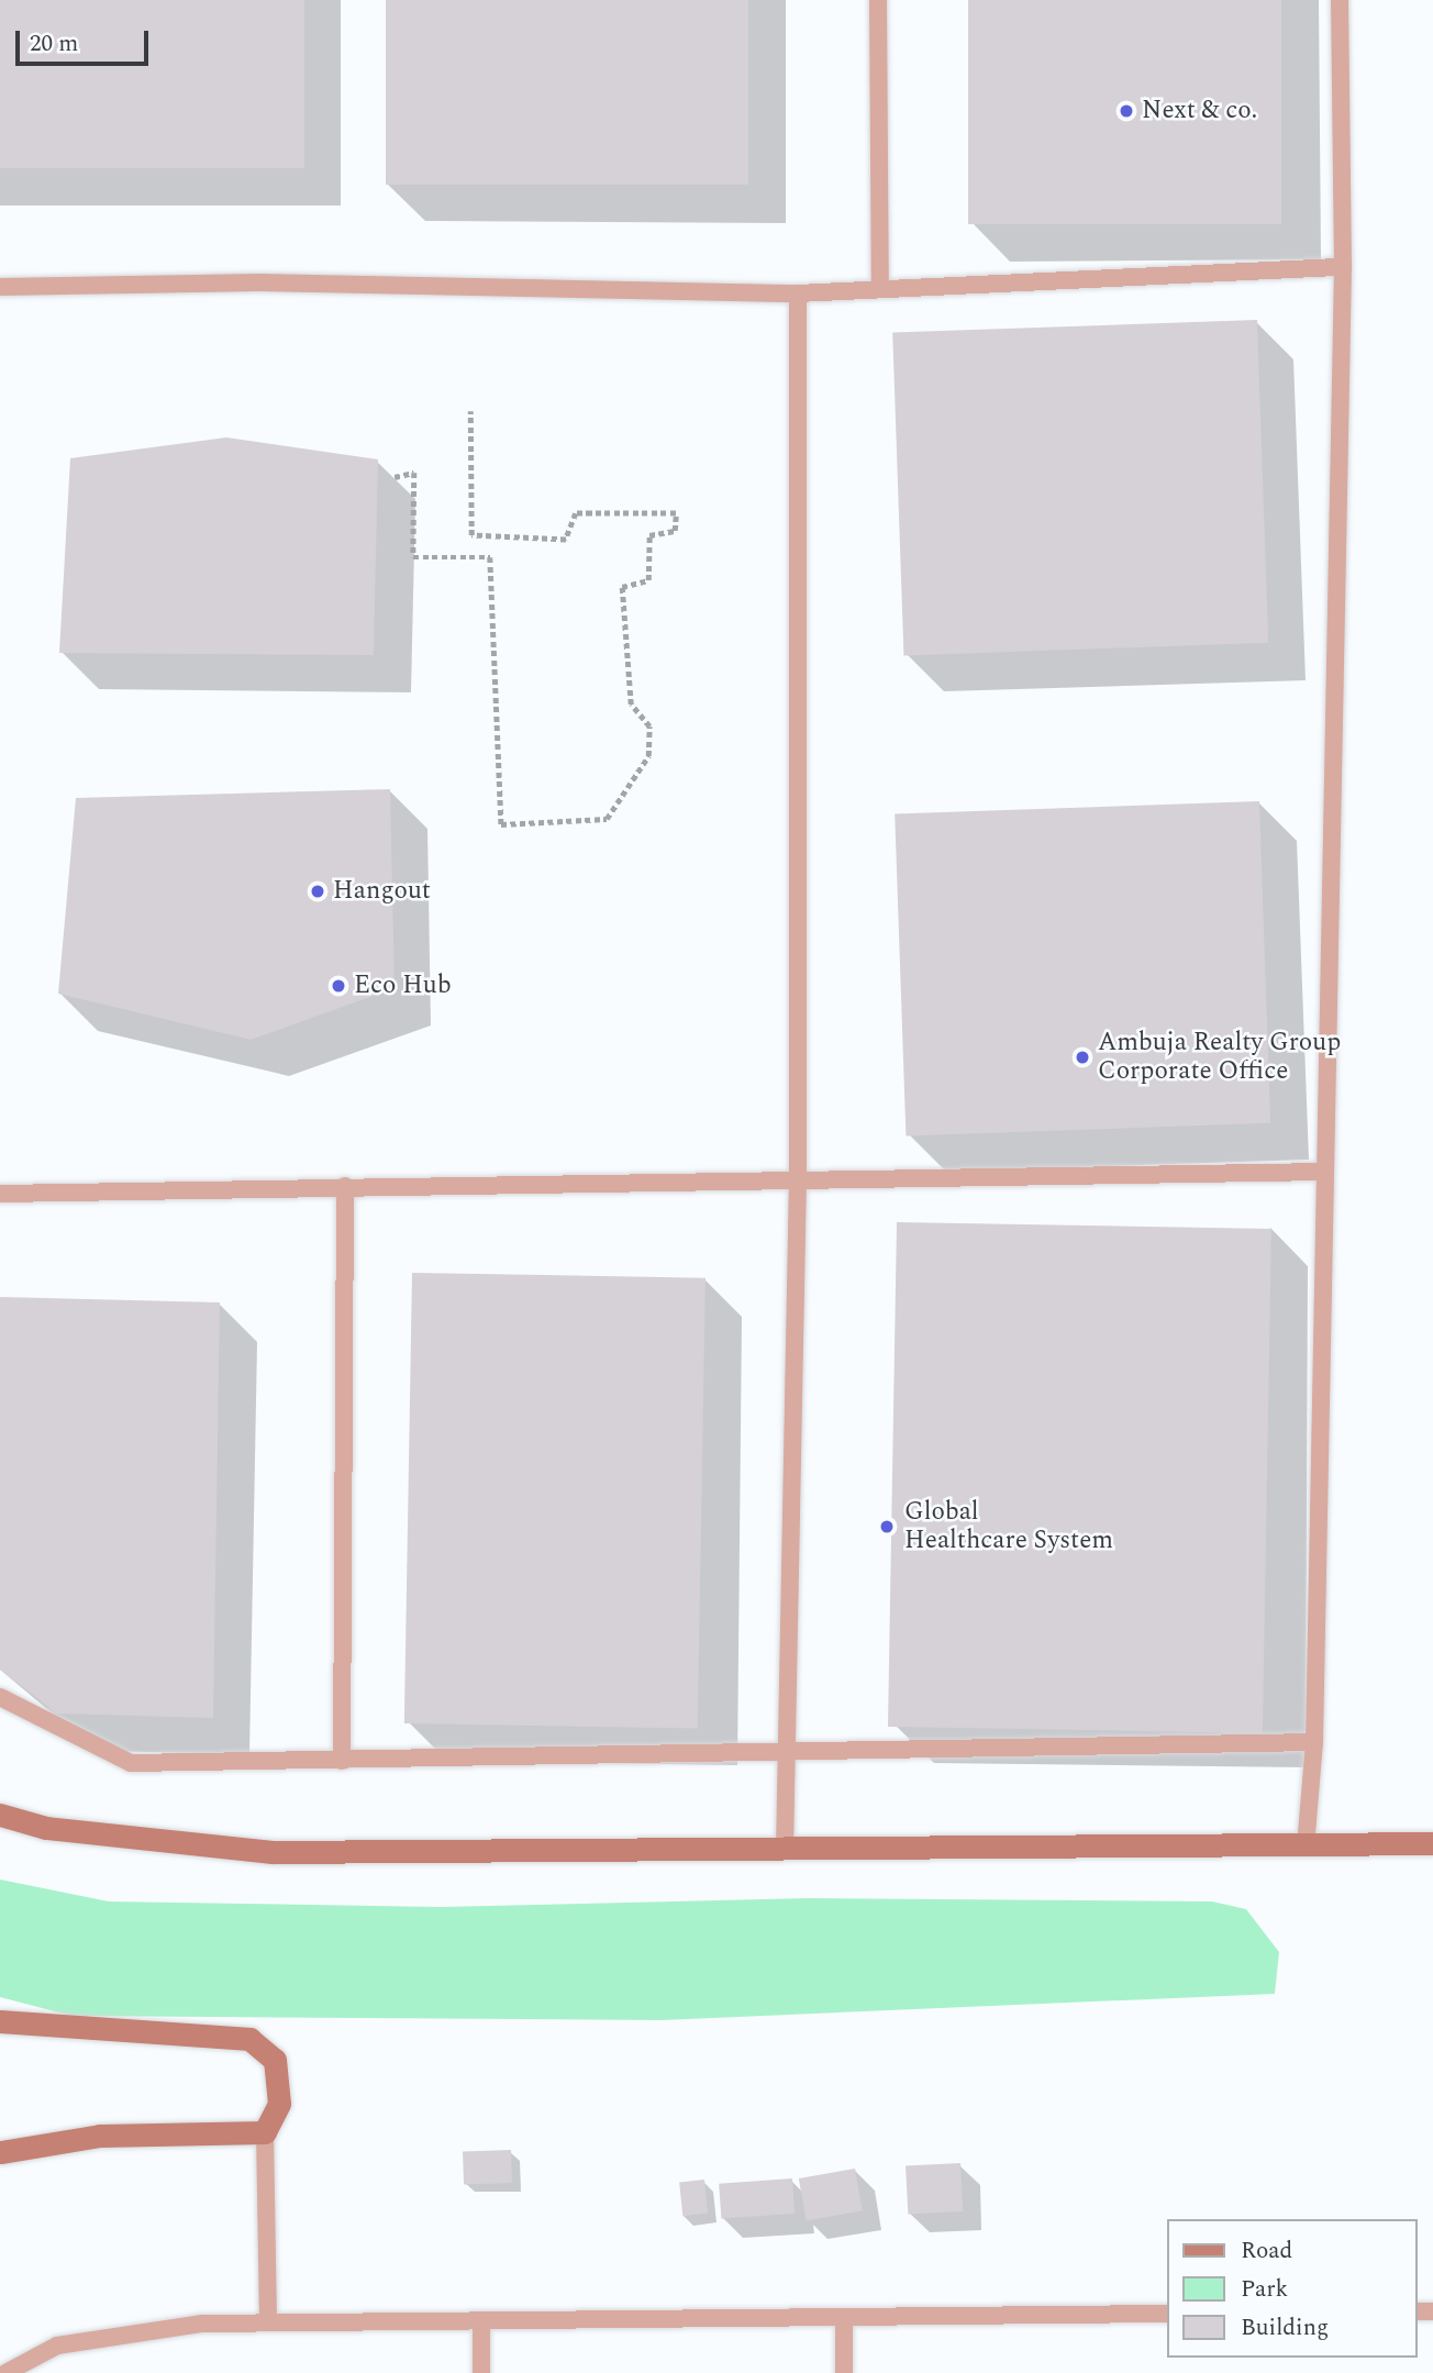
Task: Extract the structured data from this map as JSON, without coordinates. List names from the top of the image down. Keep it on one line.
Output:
{"places":["Next & co.","Hangout","Eco Hub","Ambuja Realty Group Corporate Office","Global Healthcare System"],"legend":["Road","Park","Building"],"scale_bar":"20 m"}
